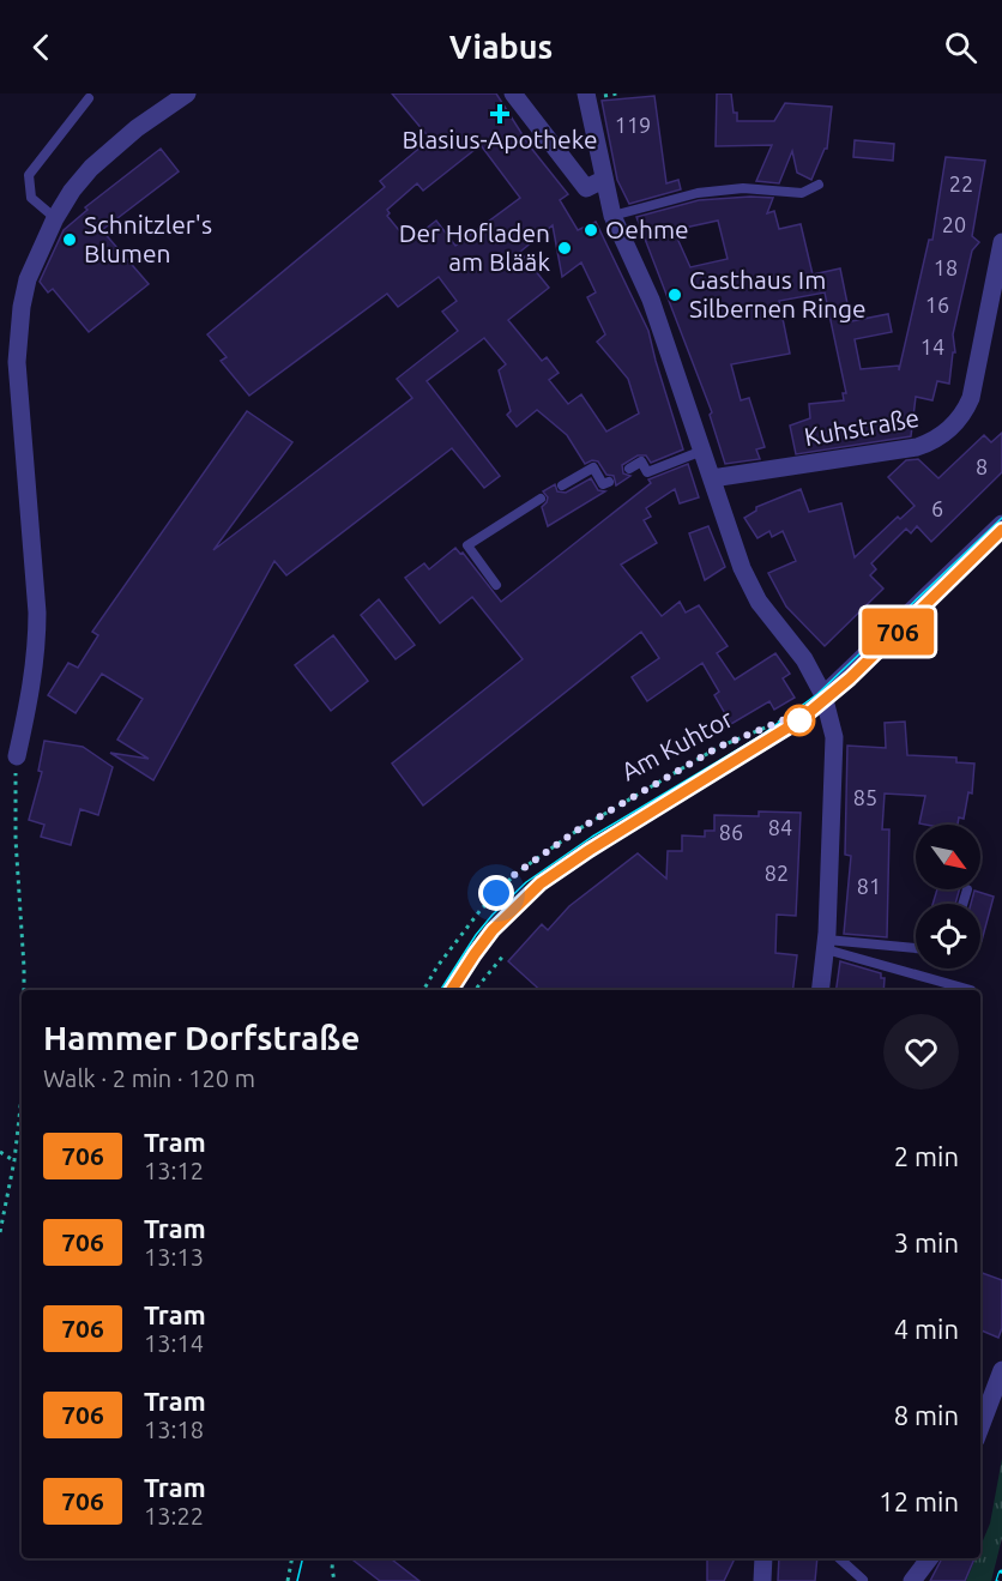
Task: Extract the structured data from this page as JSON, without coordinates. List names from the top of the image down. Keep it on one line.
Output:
{"streets":{"street":["Kuhstraße"],"path":["Am Kuhtor"]},"places":{"health":["Blasius-Apotheke"],"other":["Oehme","Schnitzler's Blumen","Der Hofladen am Blääk","Gasthaus Im Silbernen Ringe"]},"lines":["tram line 706"],"house_numbers":["119","22","20","18","16","14","8","6","85","84","86","82","81"],"north":"bottom right","page":{"header":"Viabus","on_map":"706","heading":["Hammer Dorfstraße","Walk · 2 min · 120 m"],"list":[{"mark":"706","name":"Tram","note":"13:12","value":"2 min"},{"mark":"706","name":"Tram","note":"13:13","value":"3 min"},{"mark":"706","name":"Tram","note":"13:14","value":"4 min"},{"mark":"706","name":"Tram","note":"13:18","value":"8 min"},{"mark":"706","name":"Tram","note":"13:22","value":"12 min"}]}}
